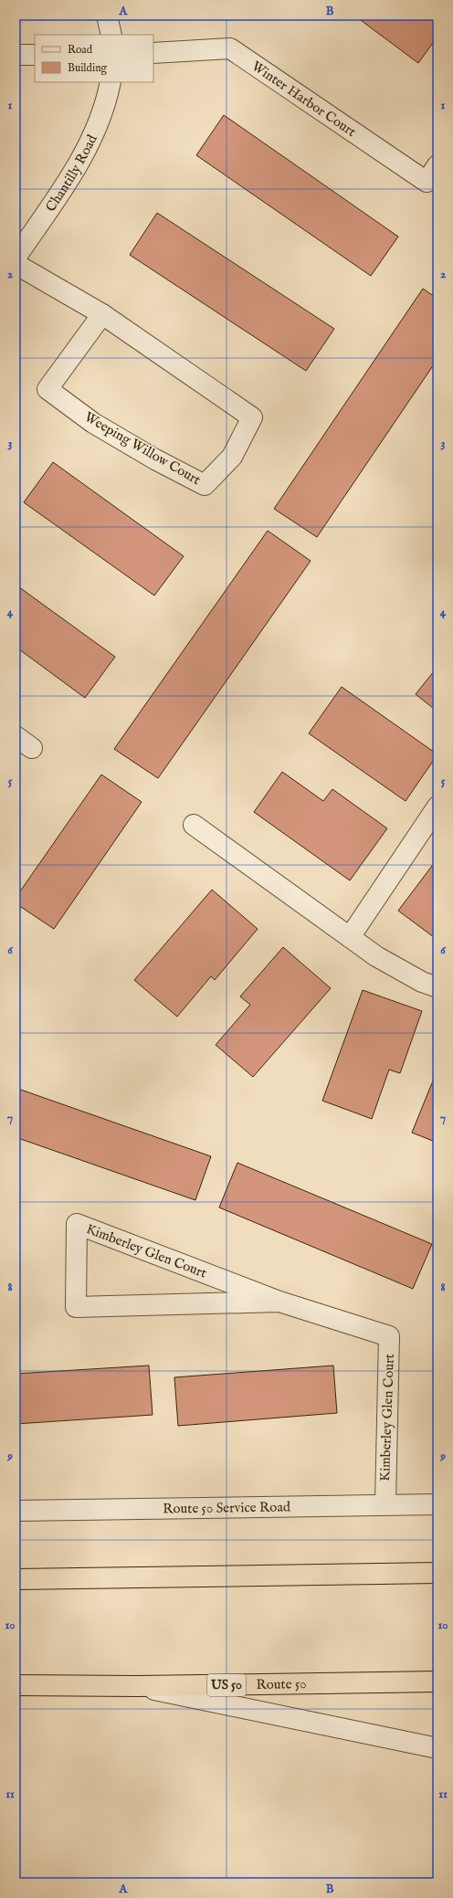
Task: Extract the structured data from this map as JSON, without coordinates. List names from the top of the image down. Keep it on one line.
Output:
{"streets":{"highway":["Route 50","US 50"],"street":["Winter Harbor Court","Chantilly Road","Weeping Willow Court","Kimberley Glen Court","Route 50 Service Road"]},"crossings":[["Kimberley Glen Court","Route 50 Service Road"]],"legend":["Road","Building"],"grid":{"columns":["A","B"],"rows":["1","2","3","4","5","6","7","8","9","10","11"]}}
